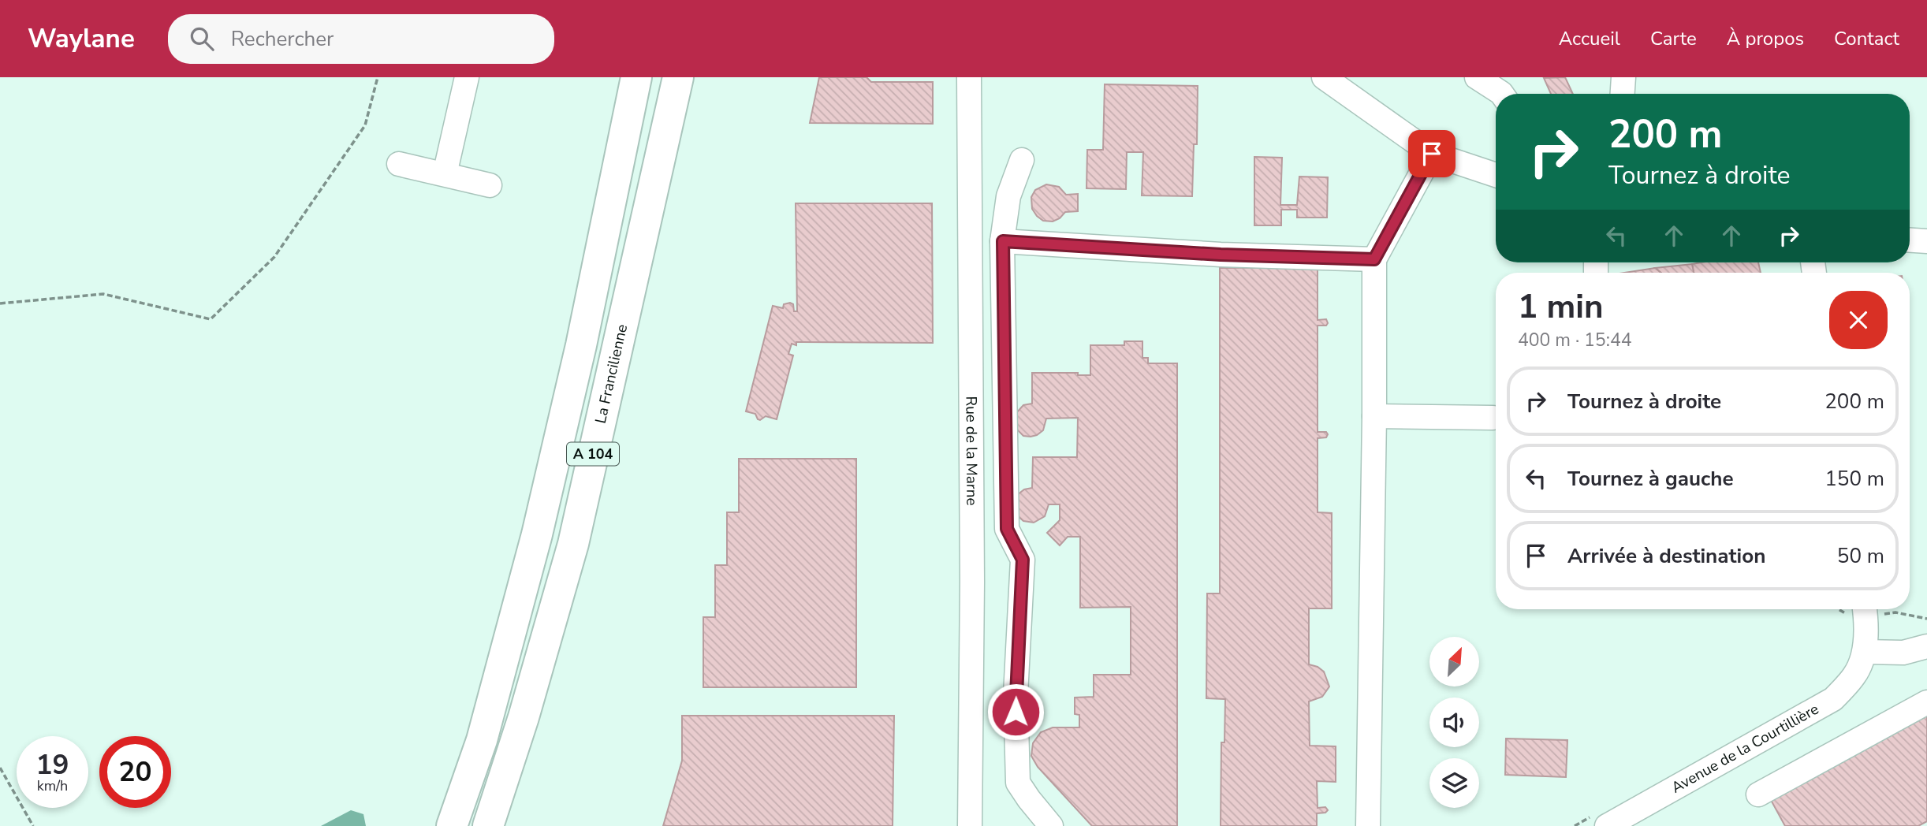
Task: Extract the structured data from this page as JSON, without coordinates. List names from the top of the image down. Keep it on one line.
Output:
{"streets":{"highway":["La Francilienne","A 104"],"street":["Rue de la Marne","Avenue de la Courtillière"]},"north":"top right","page":{"header":"Waylane","search":"Rechercher","nav":["Accueil","Carte","À propos","Contact"],"turn":["200 m","Tournez à droite"],"heading":["1 min","400 m · 15:44"],"list":[{"name":"Tournez à droite","value":"200 m"},{"name":"Tournez à gauche","value":"150 m"},{"name":"Arrivée à destination","value":"50 m"}],"speed":"19 km/h","limit":"20"}}
